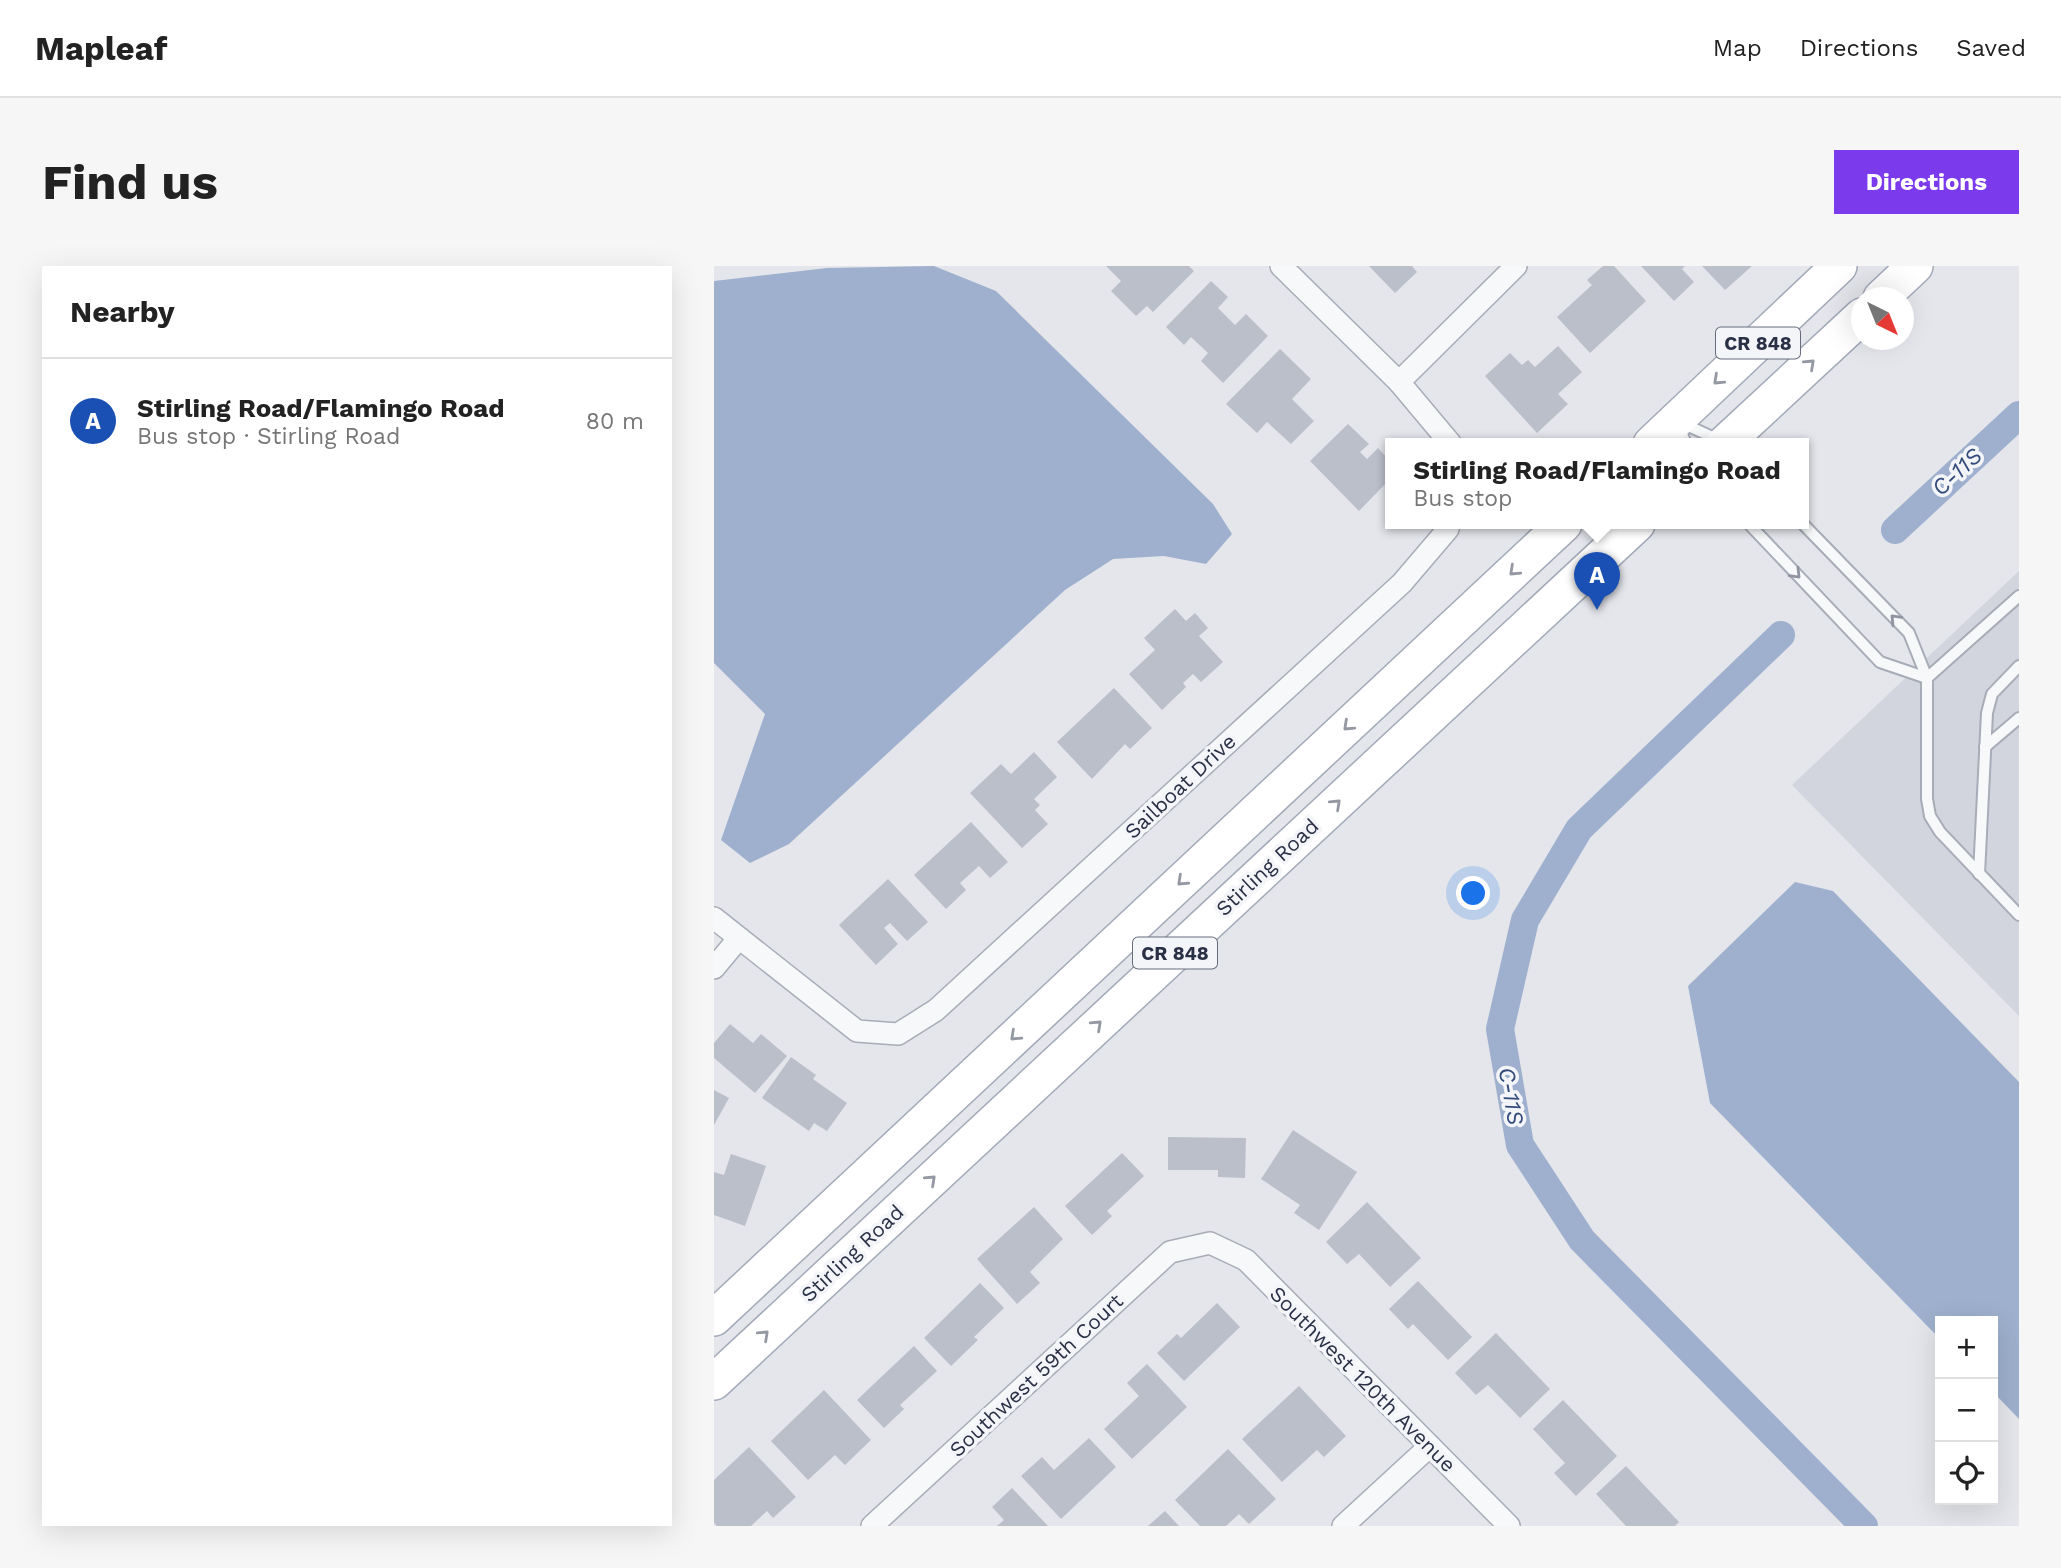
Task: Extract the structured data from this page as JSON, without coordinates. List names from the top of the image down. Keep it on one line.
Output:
{"streets":{"main road":["CR 848","Stirling Road"],"street":["Sailboat Drive","Southwest 59th Court","Southwest 120th Avenue"]},"crossings":[["Southwest 59th Court","Southwest 120th Avenue"]],"water":["C-11S"],"north":"bottom right","page":{"header":"Mapleaf","nav":["Map","Directions","Saved"],"buttons":"Directions","title":"Find us","heading":"Nearby","list":[{"mark":"A","name":"Stirling Road/Flamingo Road","note":"Bus stop · Stirling Road","value":"80 m"}],"popup":["Stirling Road/Flamingo Road","Bus stop"],"pins":"A","map_buttons":["+","−"]}}
